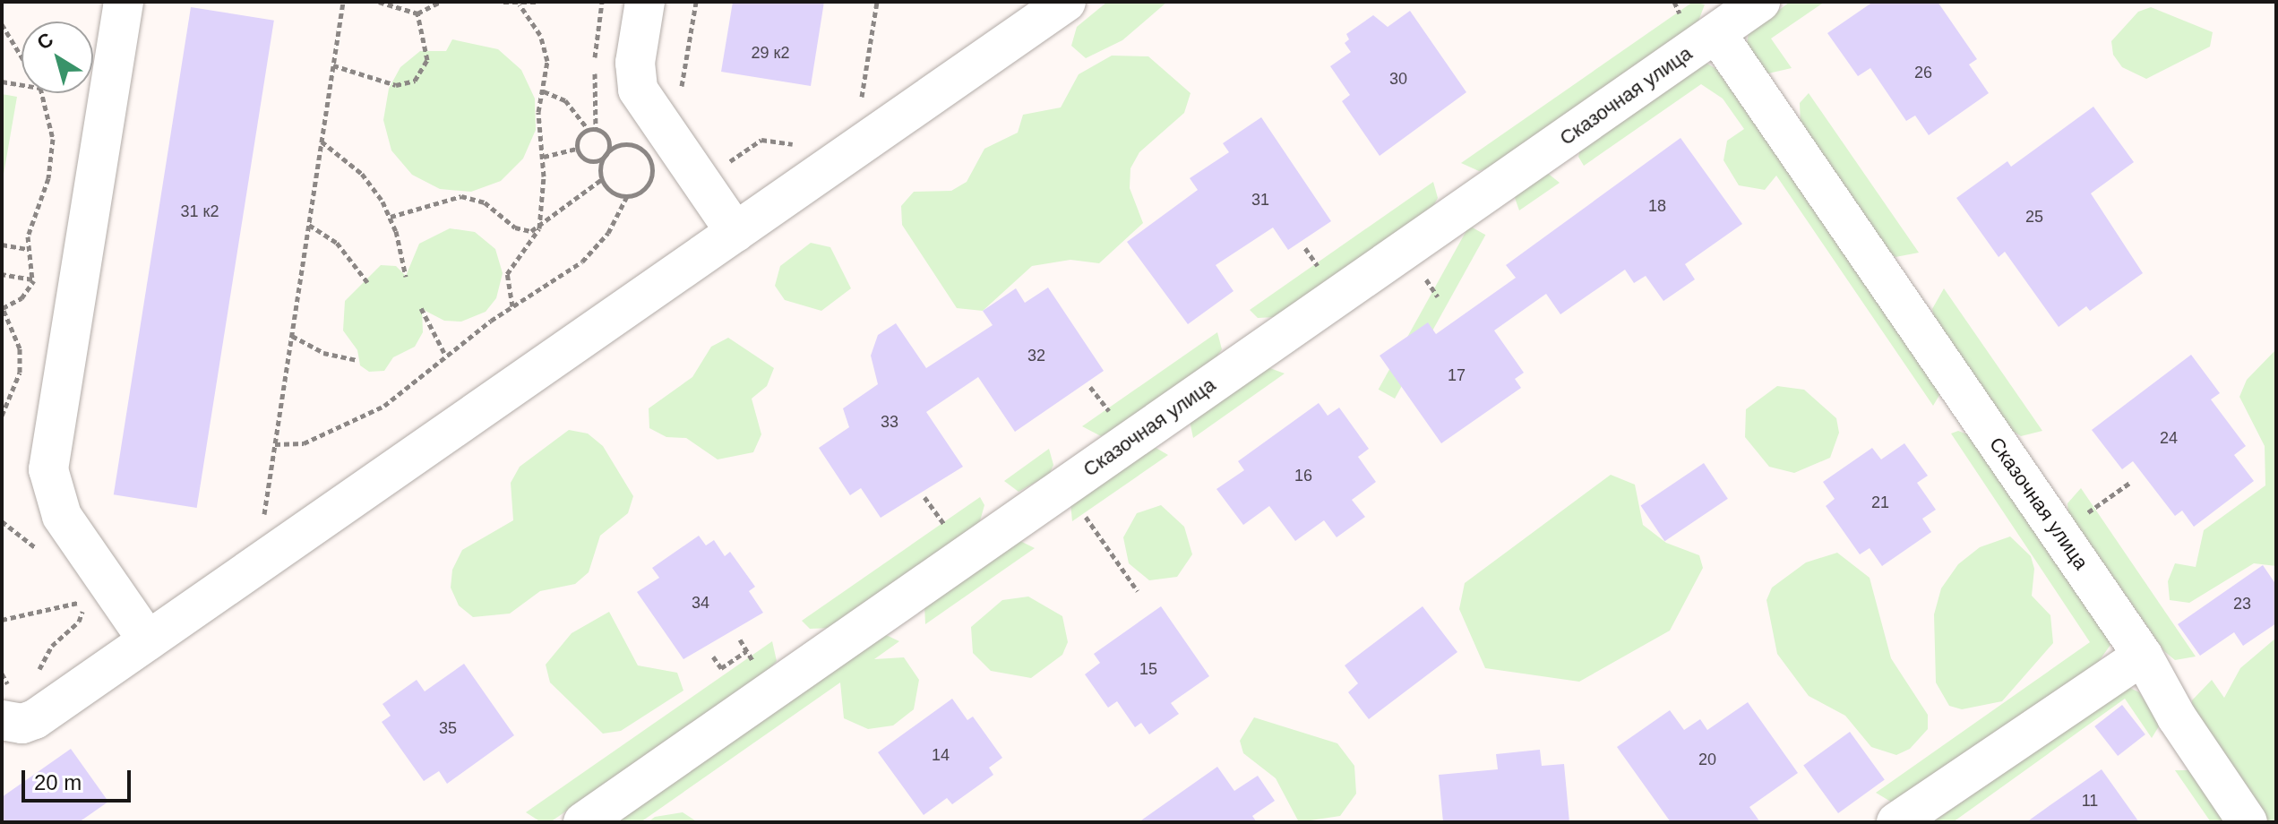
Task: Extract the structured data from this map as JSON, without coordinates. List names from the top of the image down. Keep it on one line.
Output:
{"streets":{"street":["Сказочная улица"]},"house_numbers":["29 к2","26","30","31","18","31 к2","25","32","17","33","24","16","21","34","23","15","35","14","20","11"],"scale_bar":"20 m","north":"top left"}
